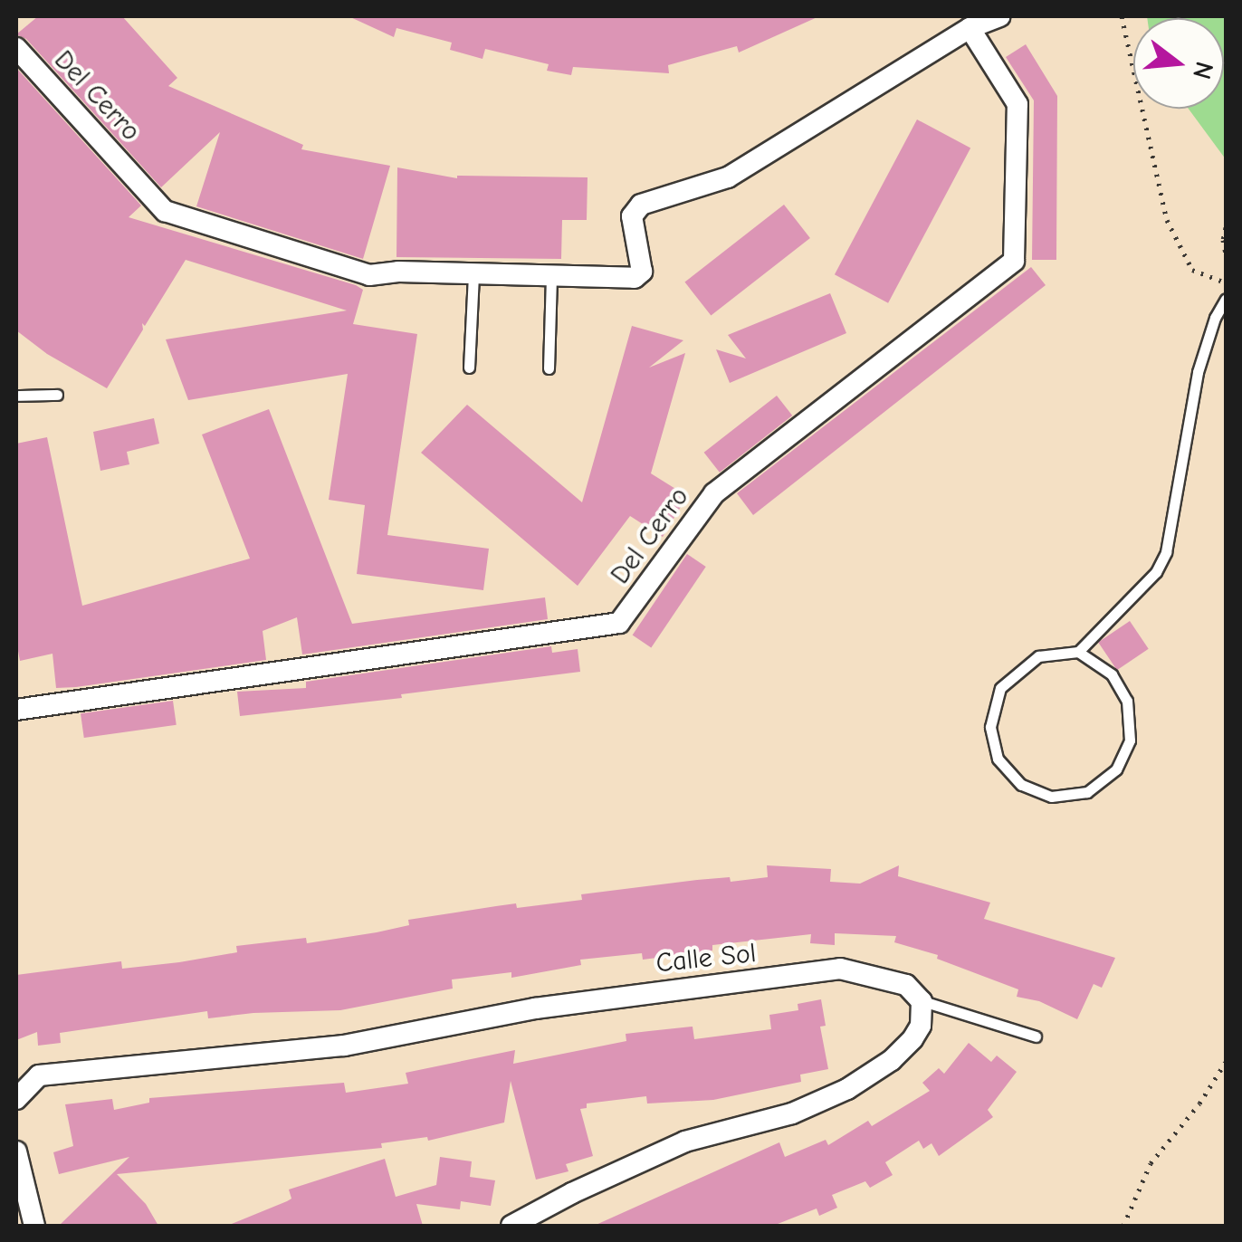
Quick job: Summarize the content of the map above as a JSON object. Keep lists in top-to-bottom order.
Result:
{
  "streets": {
    "street": ["Del Cerro", "Calle Sol"]
  },
  "north": "right"
}
